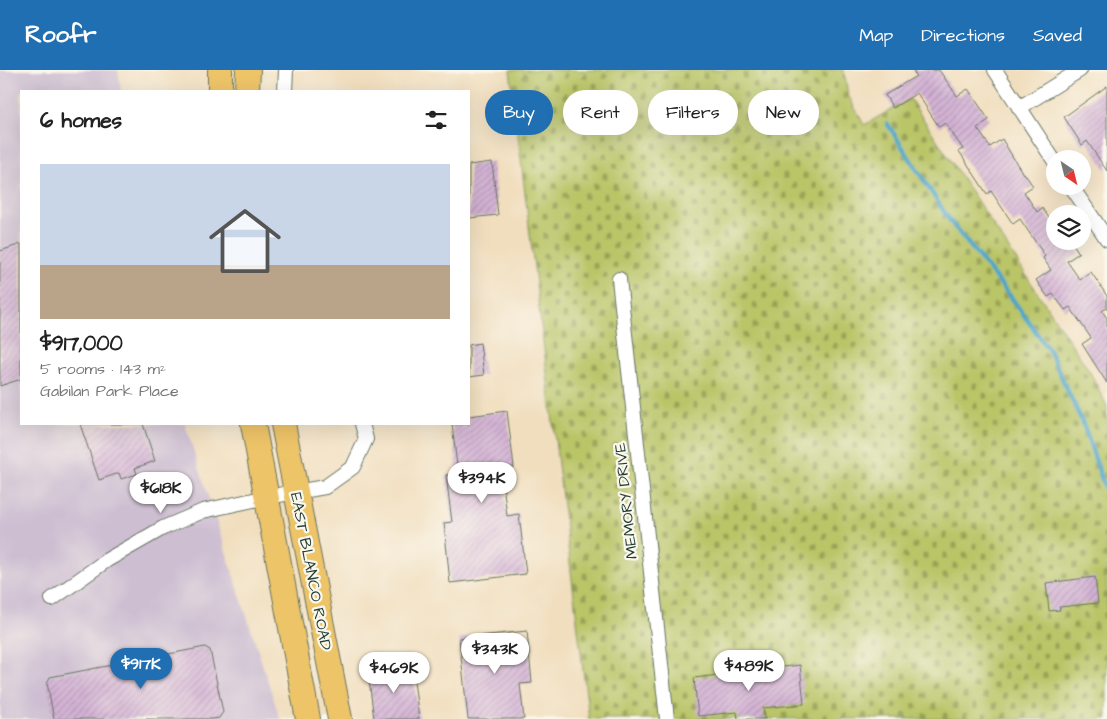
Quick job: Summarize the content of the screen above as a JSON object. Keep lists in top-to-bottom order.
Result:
{
  "streets": {
    "highway": ["EAST BLANCO ROAD"],
    "street": ["MEMORY DRIVE"]
  },
  "north": "bottom right",
  "page": {
    "header": "Roofr",
    "nav": ["Map", "Directions", "Saved"],
    "chip": [
      "Buy",
      "Rent",
      "Filters",
      "New"
    ],
    "heading": "6 homes",
    "list": [
      {
        "name": "$917,000",
        "note": "5 rooms · 143 m² · Gabilan Park Place"
      }
    ],
    "price": [
      "$394K",
      "$618K",
      "$343K",
      "$917K",
      "$489K",
      "$469K"
    ]
  }
}
